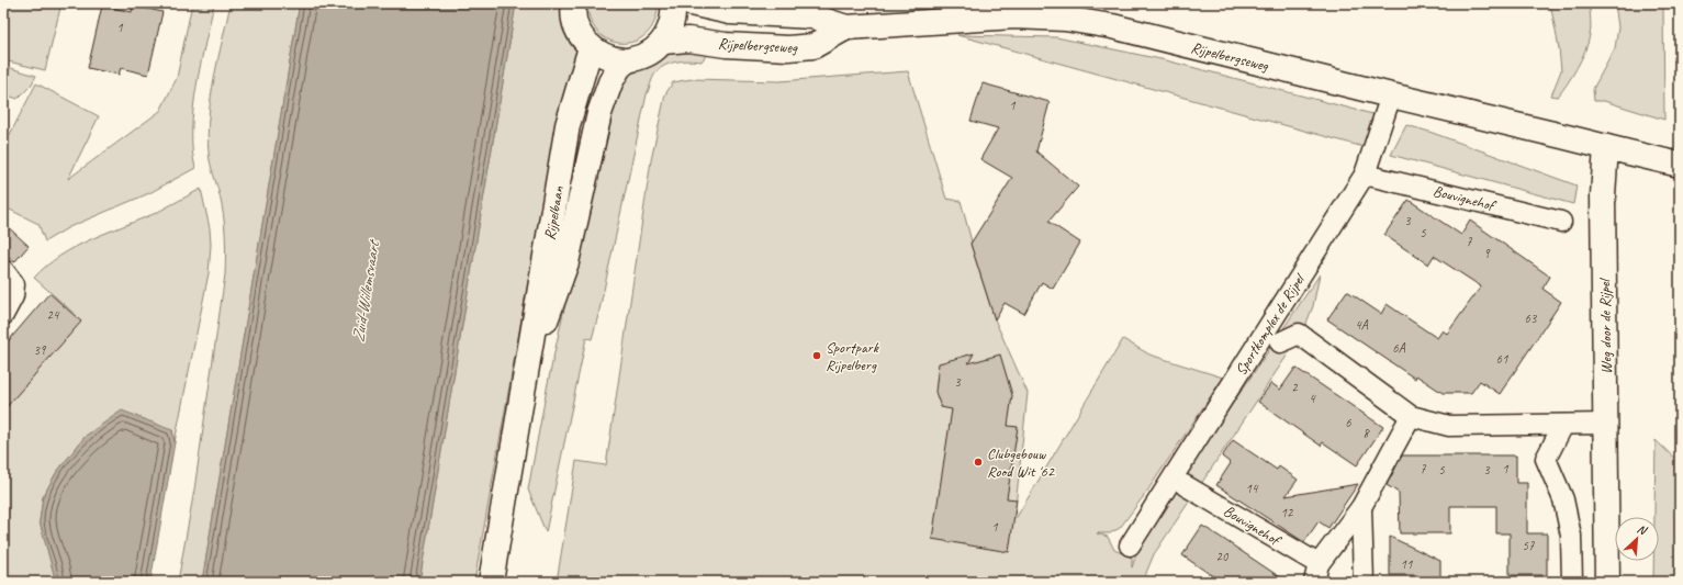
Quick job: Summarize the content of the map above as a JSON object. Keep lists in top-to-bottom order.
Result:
{
  "streets": {
    "street": [
      "Rijpelbergseweg",
      "Bouvignehof",
      "Rijpelbaan",
      "Sportkomplex de Rijpel",
      "Weg door de Rijpel"
    ]
  },
  "crossings": [
    ["Rijpelbergseweg", "Sportkomplex de Rijpel"],
    ["Rijpelbergseweg", "Weg door de Rijpel"],
    ["Bouvignehof", "Sportkomplex de Rijpel"]
  ],
  "water": ["Zuid-Willemsvaart"],
  "places": ["Sportpark Rijpelberg", "Clubgebouw Rood Wit '62"],
  "house_numbers": [
    "1",
    "1",
    "3",
    "5",
    "7",
    "9",
    "24",
    "63",
    "4A",
    "6A",
    "39",
    "61",
    "3",
    "2",
    "4",
    "6",
    "8",
    "7",
    "1",
    "5",
    "3",
    "14",
    "12",
    "1",
    "57",
    "20",
    "11"
  ],
  "north": "top right"
}
